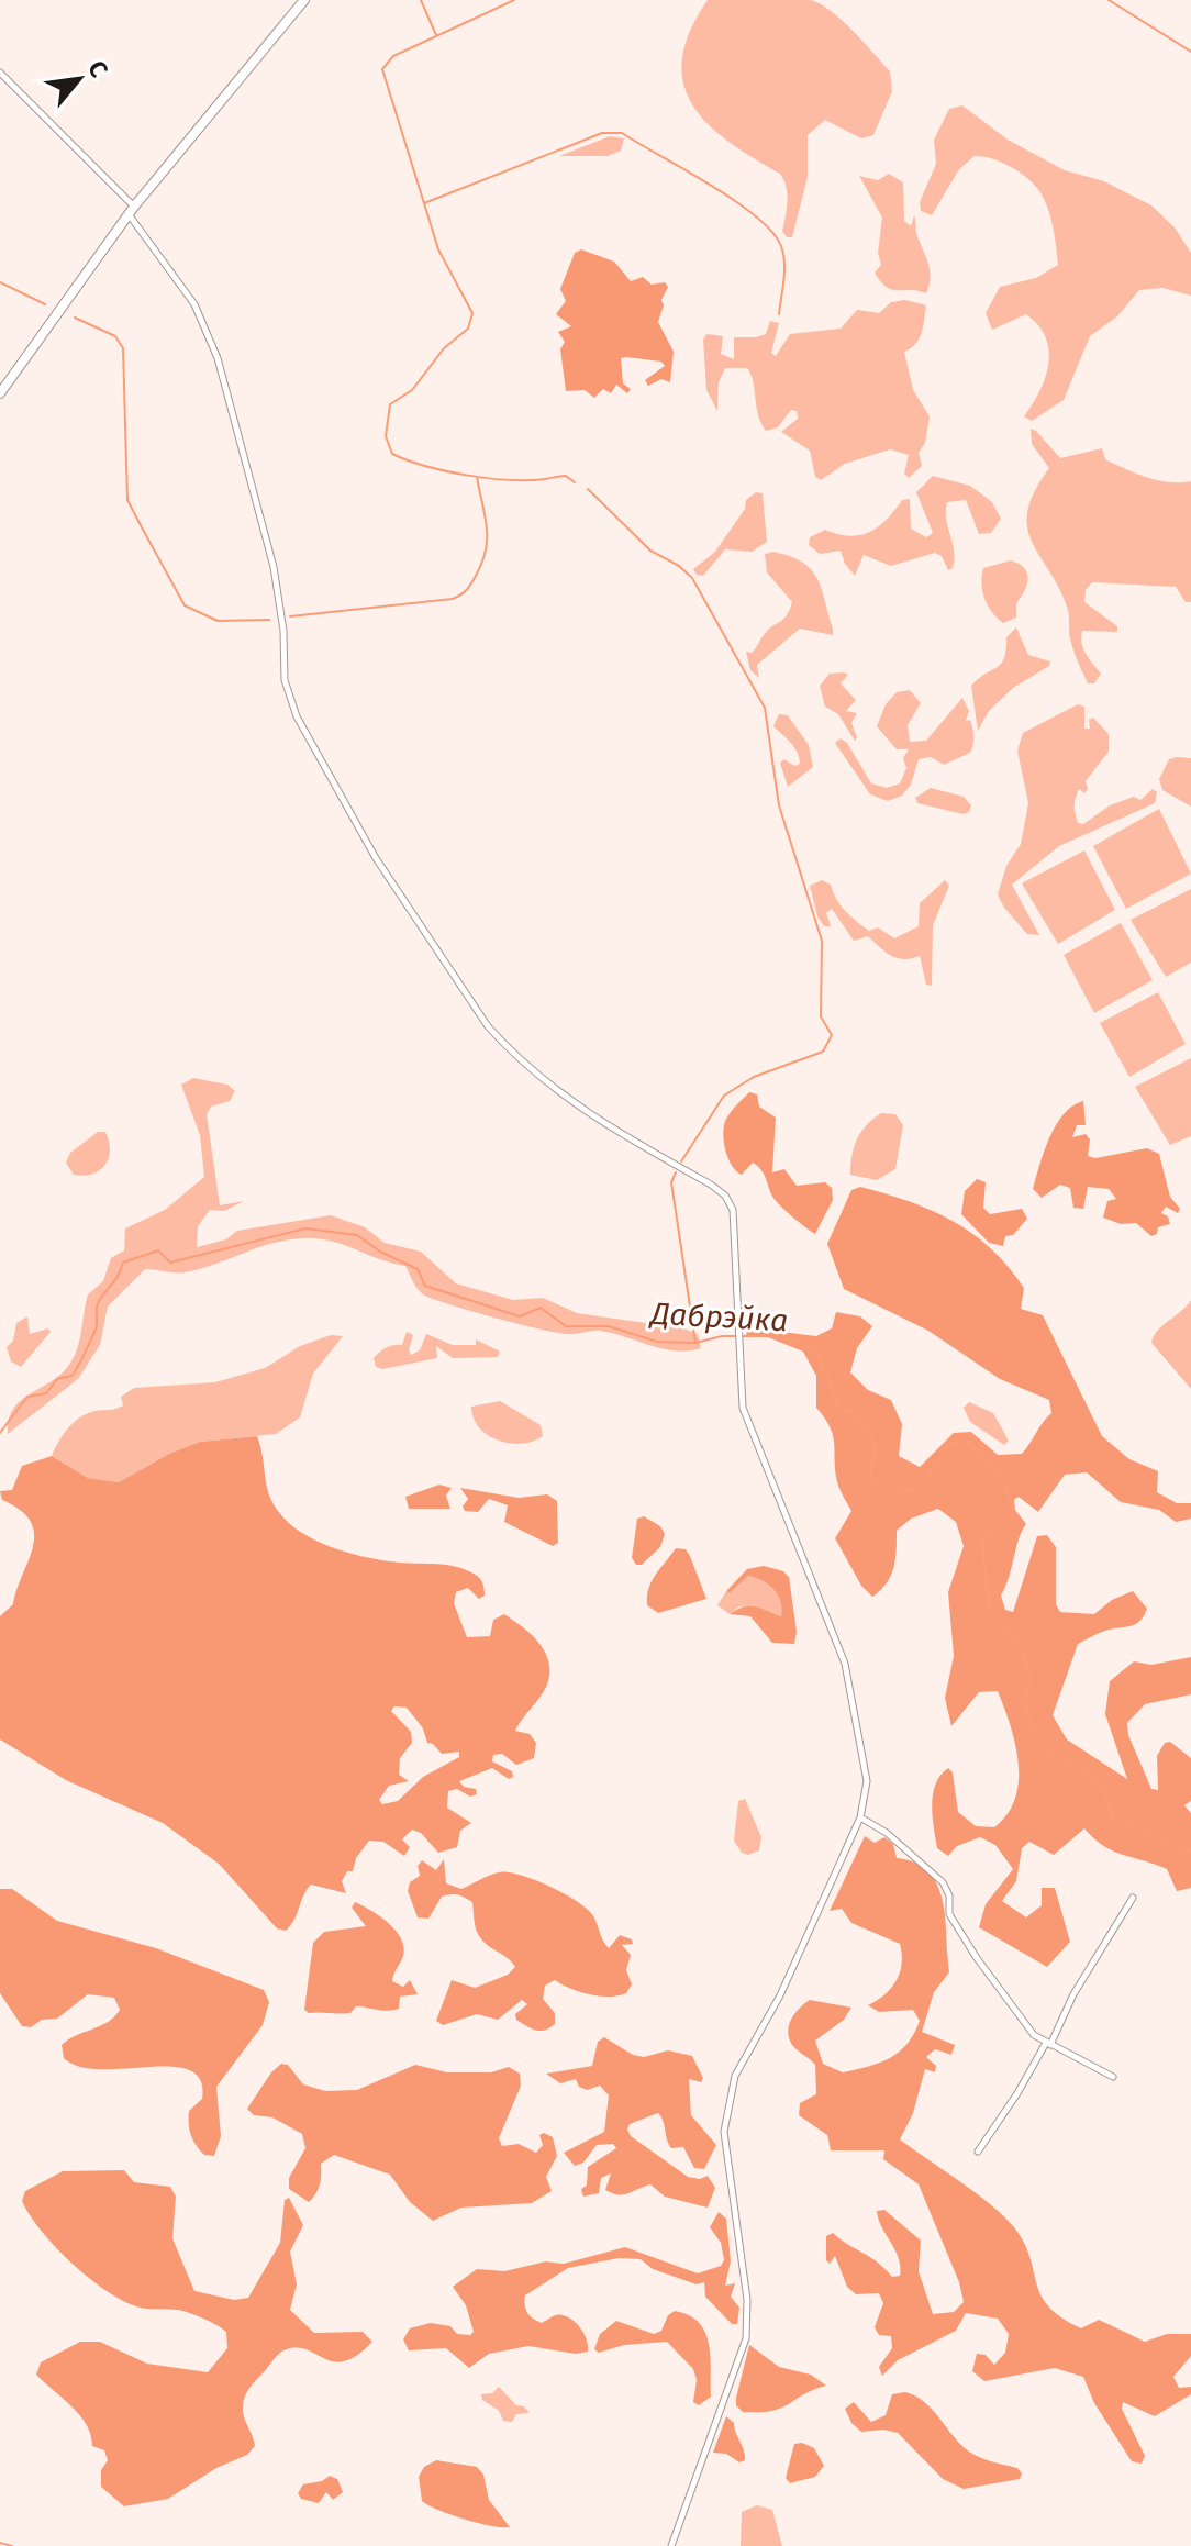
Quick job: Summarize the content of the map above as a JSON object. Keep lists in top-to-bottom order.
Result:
{
  "water": ["Дабрэйка"],
  "north": "top right"
}
